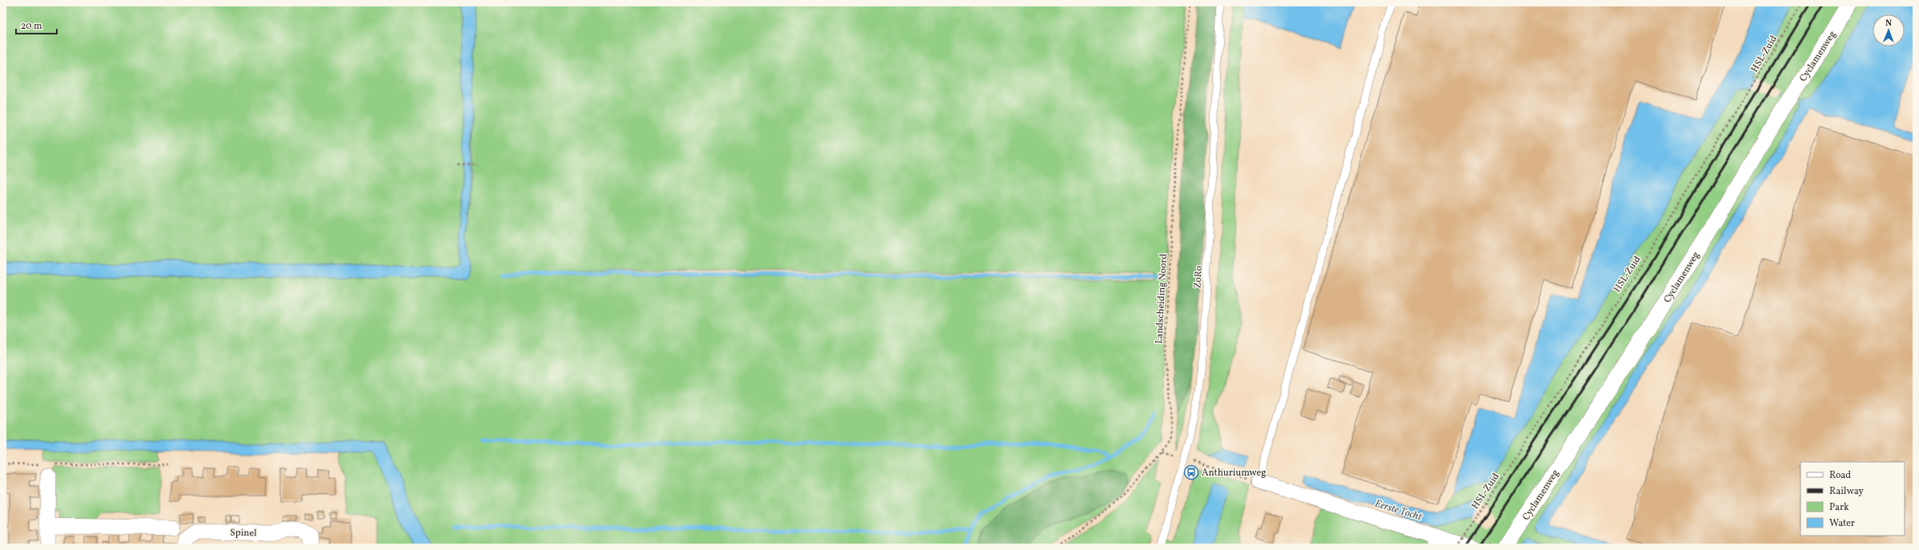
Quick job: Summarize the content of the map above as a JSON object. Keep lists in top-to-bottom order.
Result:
{
  "streets": {
    "street": ["Cyclamenweg", "Spinel"],
    "lane": ["ZoRo"],
    "path": ["HSL-Zuid", "Landscheiding Noord"]
  },
  "water": ["Eerste Tocht"],
  "places": {
    "bus stop": ["Anthuriumweg"]
  },
  "legend": [
    "Road",
    "Railway",
    "Park",
    "Water"
  ],
  "scale_bar": "20 m",
  "north": "top"
}
